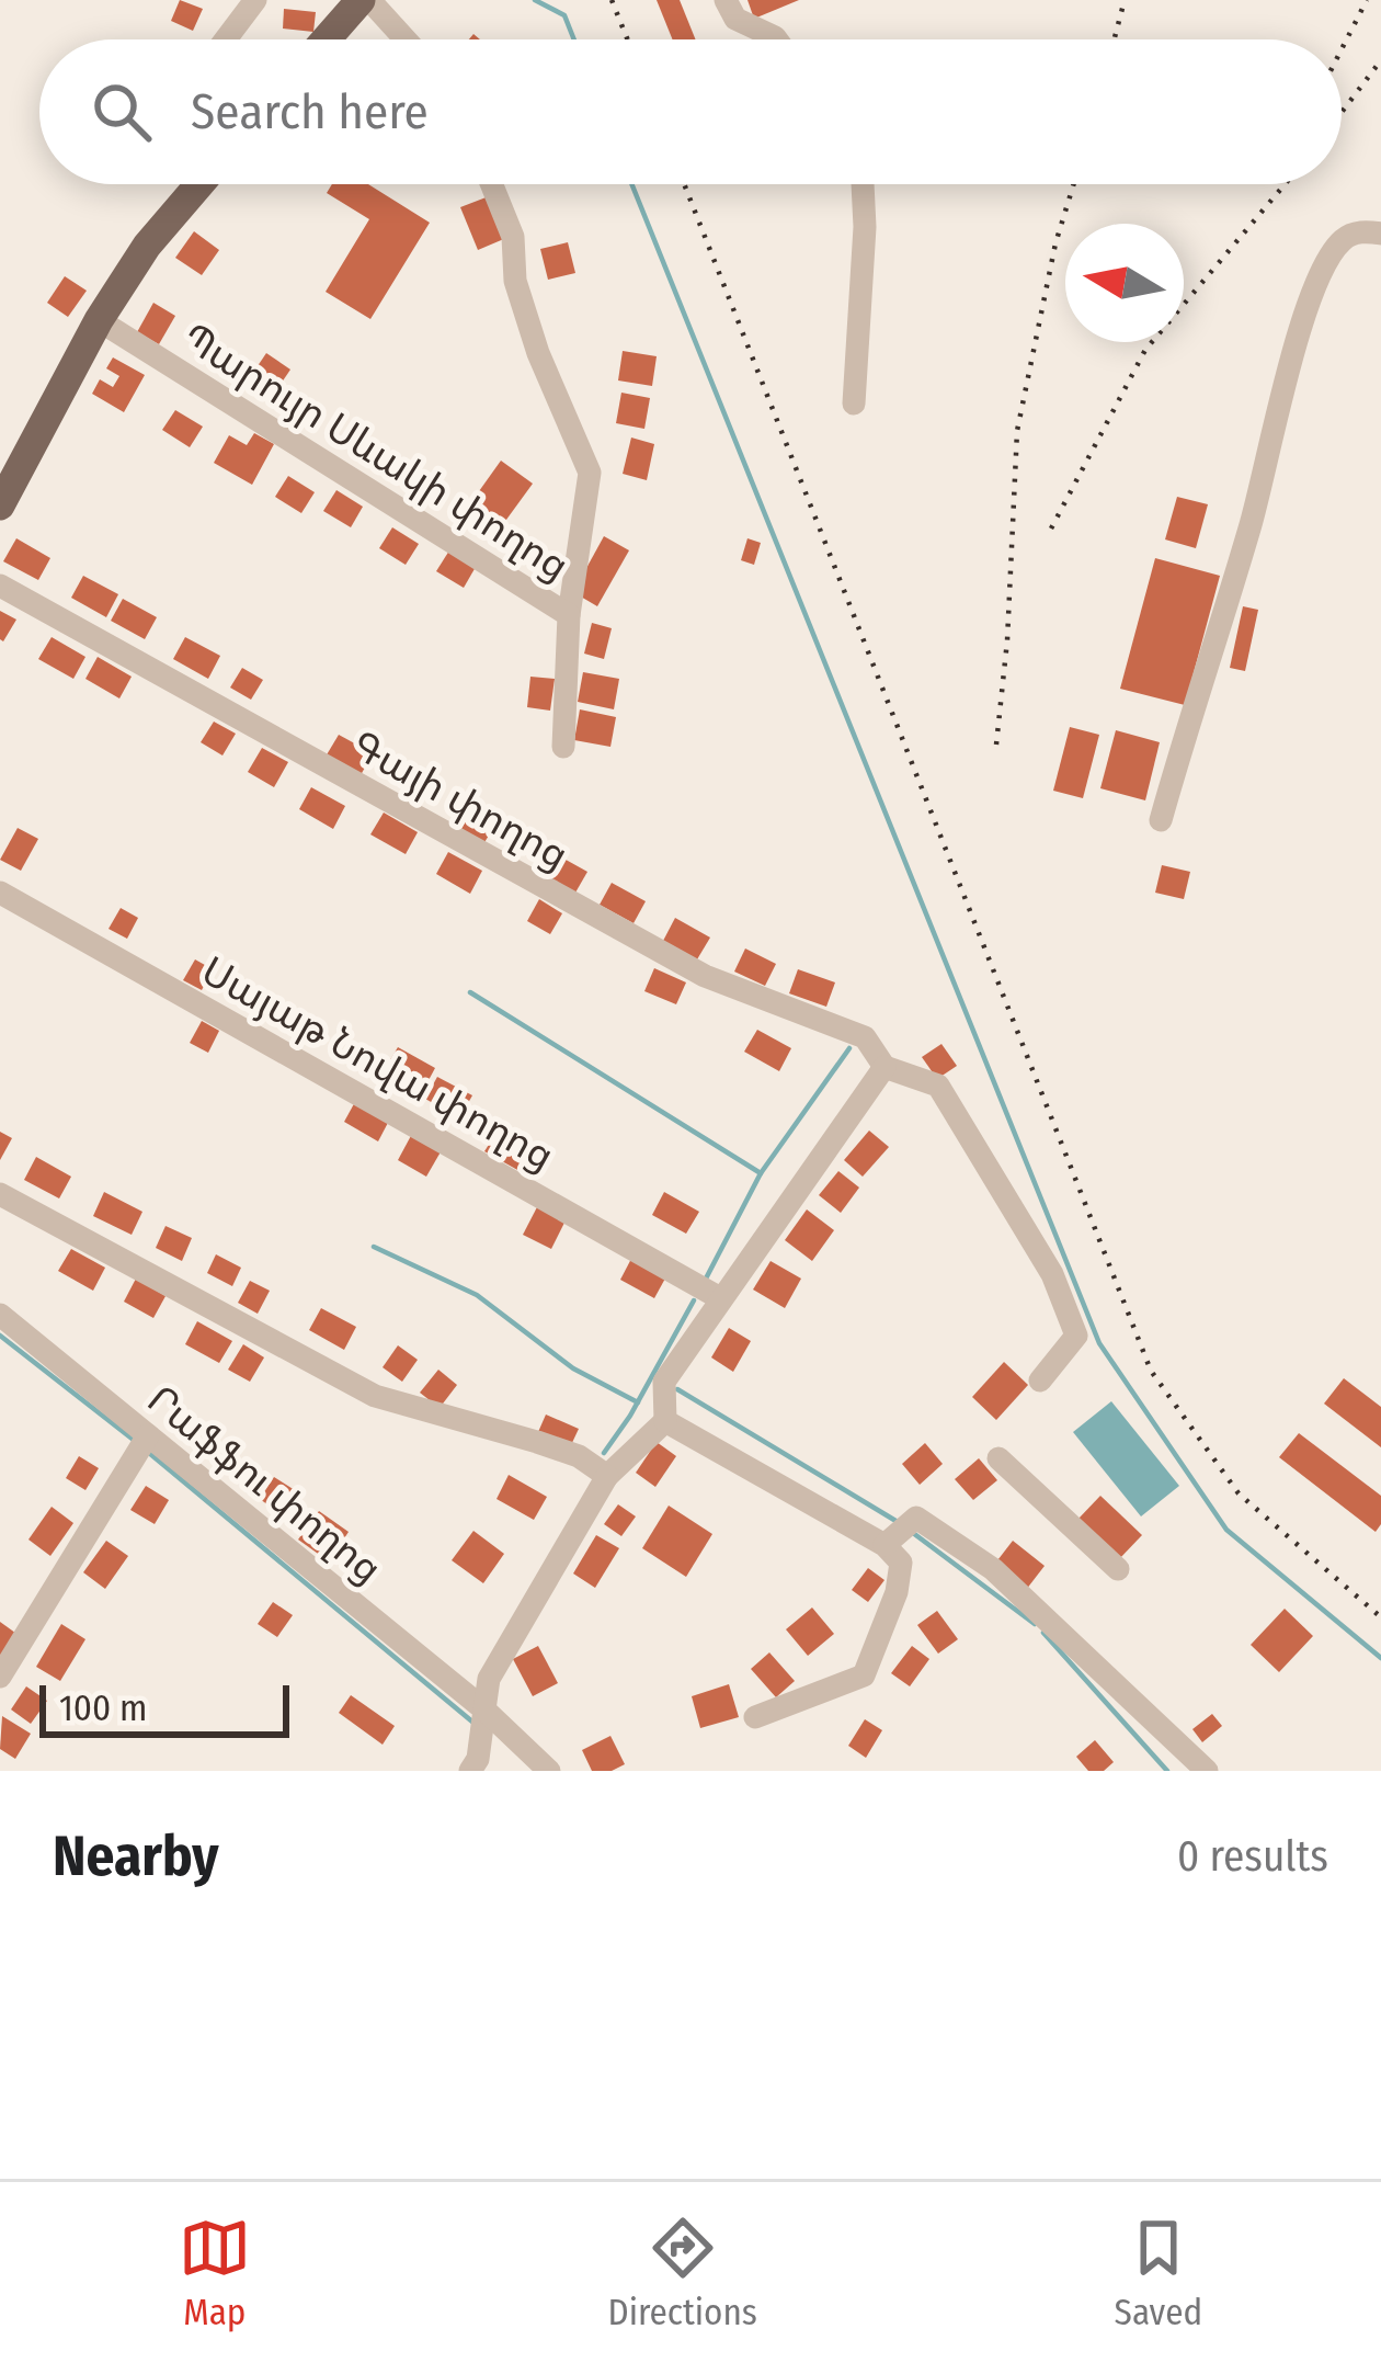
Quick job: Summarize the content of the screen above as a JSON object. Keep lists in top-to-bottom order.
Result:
{
  "streets": {
    "street": [
      "Պարույր Սևակի փողոց",
      "Գայի փողոց",
      "Սայաթ Նովա փողոց",
      "Րաֆֆու փողոց"
    ]
  },
  "scale_bar": "100 m",
  "north": "left",
  "page": {
    "search": "Search here",
    "scale": "100 m",
    "heading": ["Nearby", "0 results"],
    "nav": ["Map", "Directions", "Saved"]
  }
}
